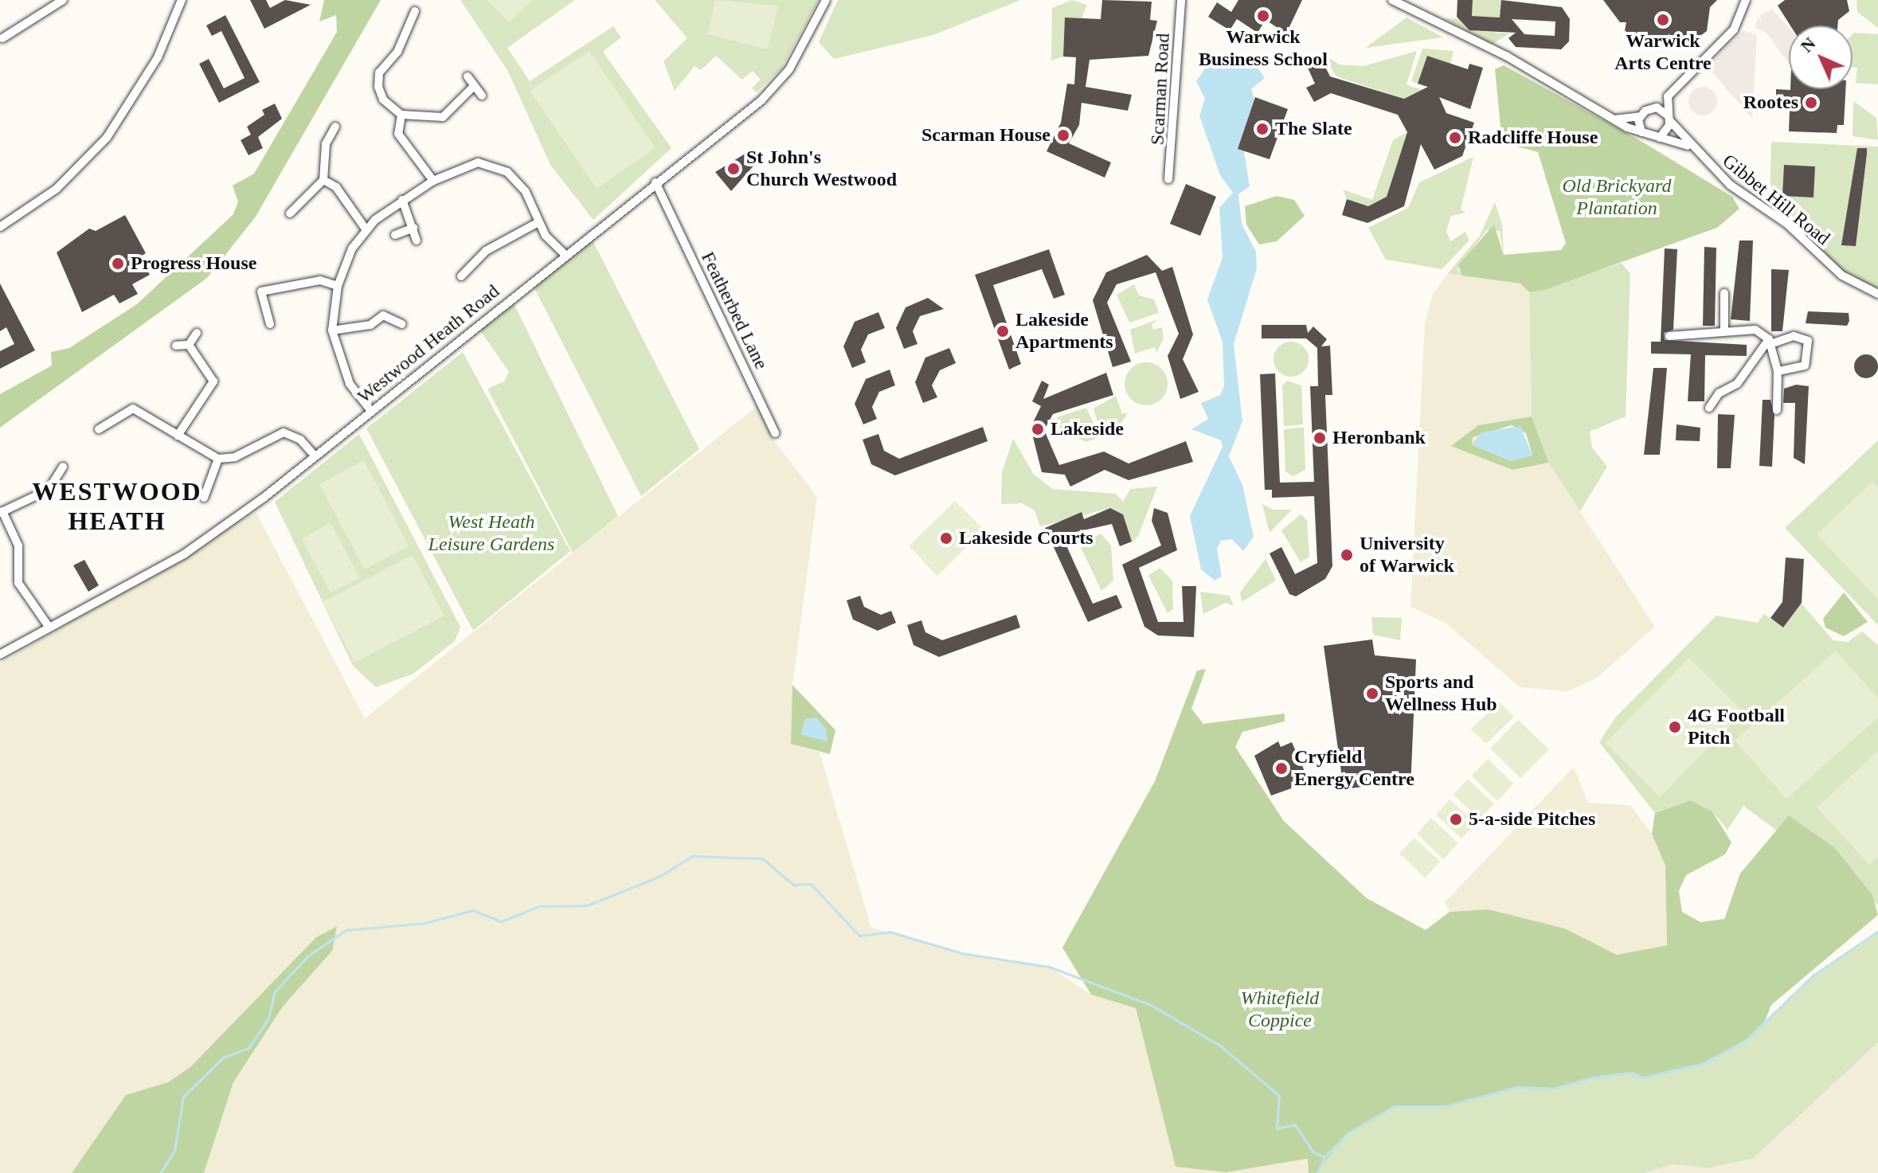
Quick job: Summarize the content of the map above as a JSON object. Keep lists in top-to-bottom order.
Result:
{
  "streets": {
    "street": [
      "Scarman Road",
      "Gibbet Hill Road",
      "Featherbed Lane",
      "Westwood Heath Road"
    ]
  },
  "crossings": [
    ["Featherbed Lane", "Westwood Heath Road"]
  ],
  "districts": ["WESTWOOD HEATH"],
  "parks": ["Old Brickyard Plantation", "West Heath Leisure Gardens", "Whitefield Coppice"],
  "places": [
    "Warwick Business School",
    "Warwick Arts Centre",
    "Rootes",
    "The Slate",
    "Scarman House",
    "Radcliffe House",
    "St John's Church Westwood",
    "Progress House",
    "Lakeside Apartments",
    "Lakeside",
    "Heronbank",
    "Lakeside Courts",
    "University of Warwick",
    "Sports and Wellness Hub",
    "4G Football Pitch",
    "Cryfield Energy Centre",
    "5-a-side Pitches"
  ],
  "north": "top left"
}
